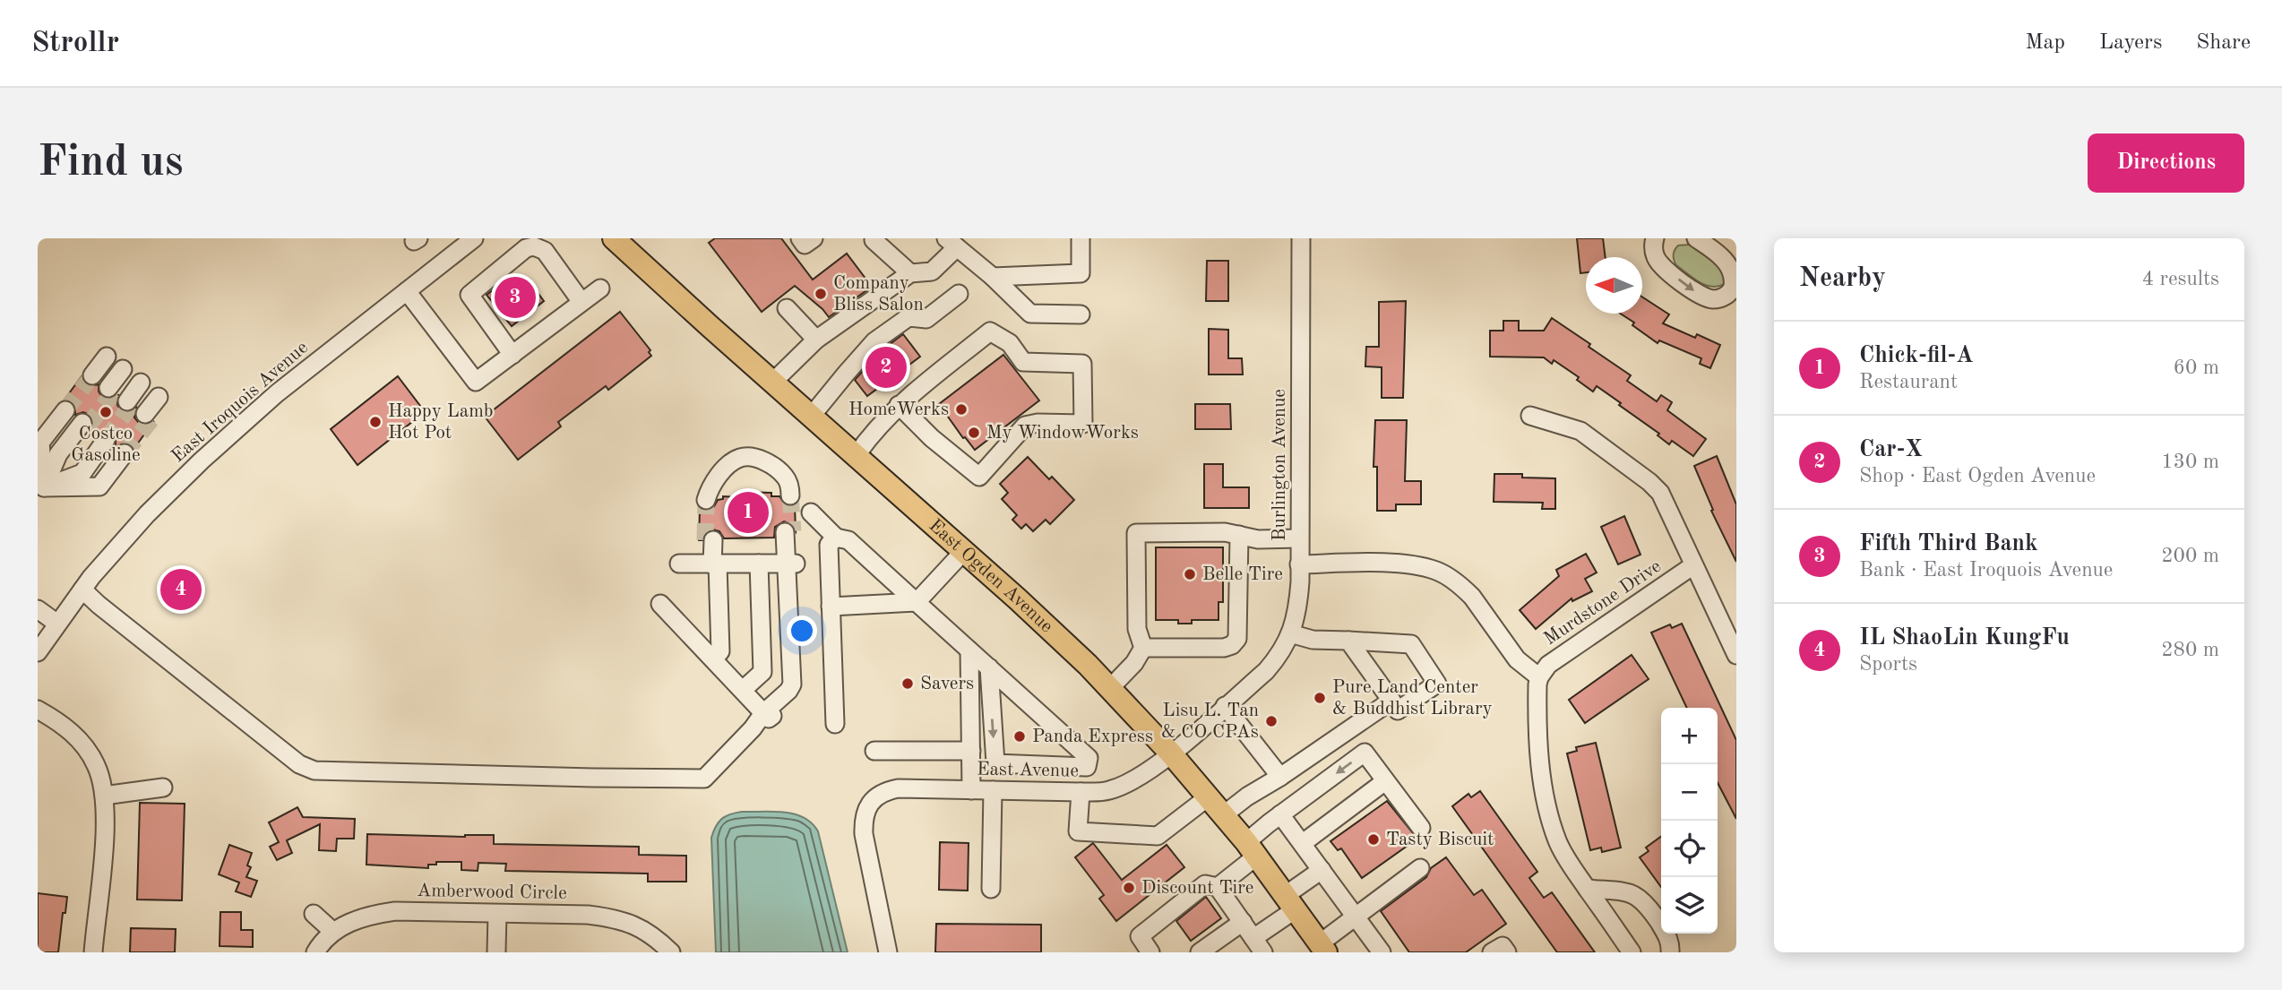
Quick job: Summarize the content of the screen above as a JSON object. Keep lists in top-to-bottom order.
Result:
{
  "streets": {
    "main road": ["East Ogden Avenue"],
    "street": [
      "East Iroquois Avenue",
      "Burlington Avenue",
      "Murdstone Drive",
      "East Avenue",
      "Amberwood Circle"
    ]
  },
  "crossings": [
    ["Burlington Avenue", "East Ogden Avenue"],
    ["Burlington Avenue", "East Avenue"],
    ["East Ogden Avenue", "East Avenue"]
  ],
  "places": [
    "Company Bliss Salon",
    "HomeWerks",
    "Costco Gasoline",
    "Happy Lamb Hot Pot",
    "My WindowWorks",
    "Belle Tire",
    "Savers",
    "Pure Land Center & Buddhist Library",
    "Lisu L. Tan & CO CPAs",
    "Panda Express",
    "Tasty Biscuit",
    "Discount Tire"
  ],
  "north": "left",
  "page": {
    "header": "Strollr",
    "nav": ["Map", "Layers", "Share"],
    "buttons": "Directions",
    "title": "Find us",
    "heading": ["Nearby", "4 results"],
    "pins": [
      "3",
      "2",
      "1",
      "4"
    ],
    "list": [
      {
        "mark": "1",
        "name": "Chick-fil-A",
        "note": "Restaurant",
        "value": "60 m"
      },
      {
        "mark": "2",
        "name": "Car-X",
        "note": "Shop · East Ogden Avenue",
        "value": "130 m"
      },
      {
        "mark": "3",
        "name": "Fifth Third Bank",
        "note": "Bank · East Iroquois Avenue",
        "value": "200 m"
      },
      {
        "mark": "4",
        "name": "IL ShaoLin KungFu",
        "note": "Sports",
        "value": "280 m"
      }
    ],
    "map_buttons": ["+", "−"]
  }
}
